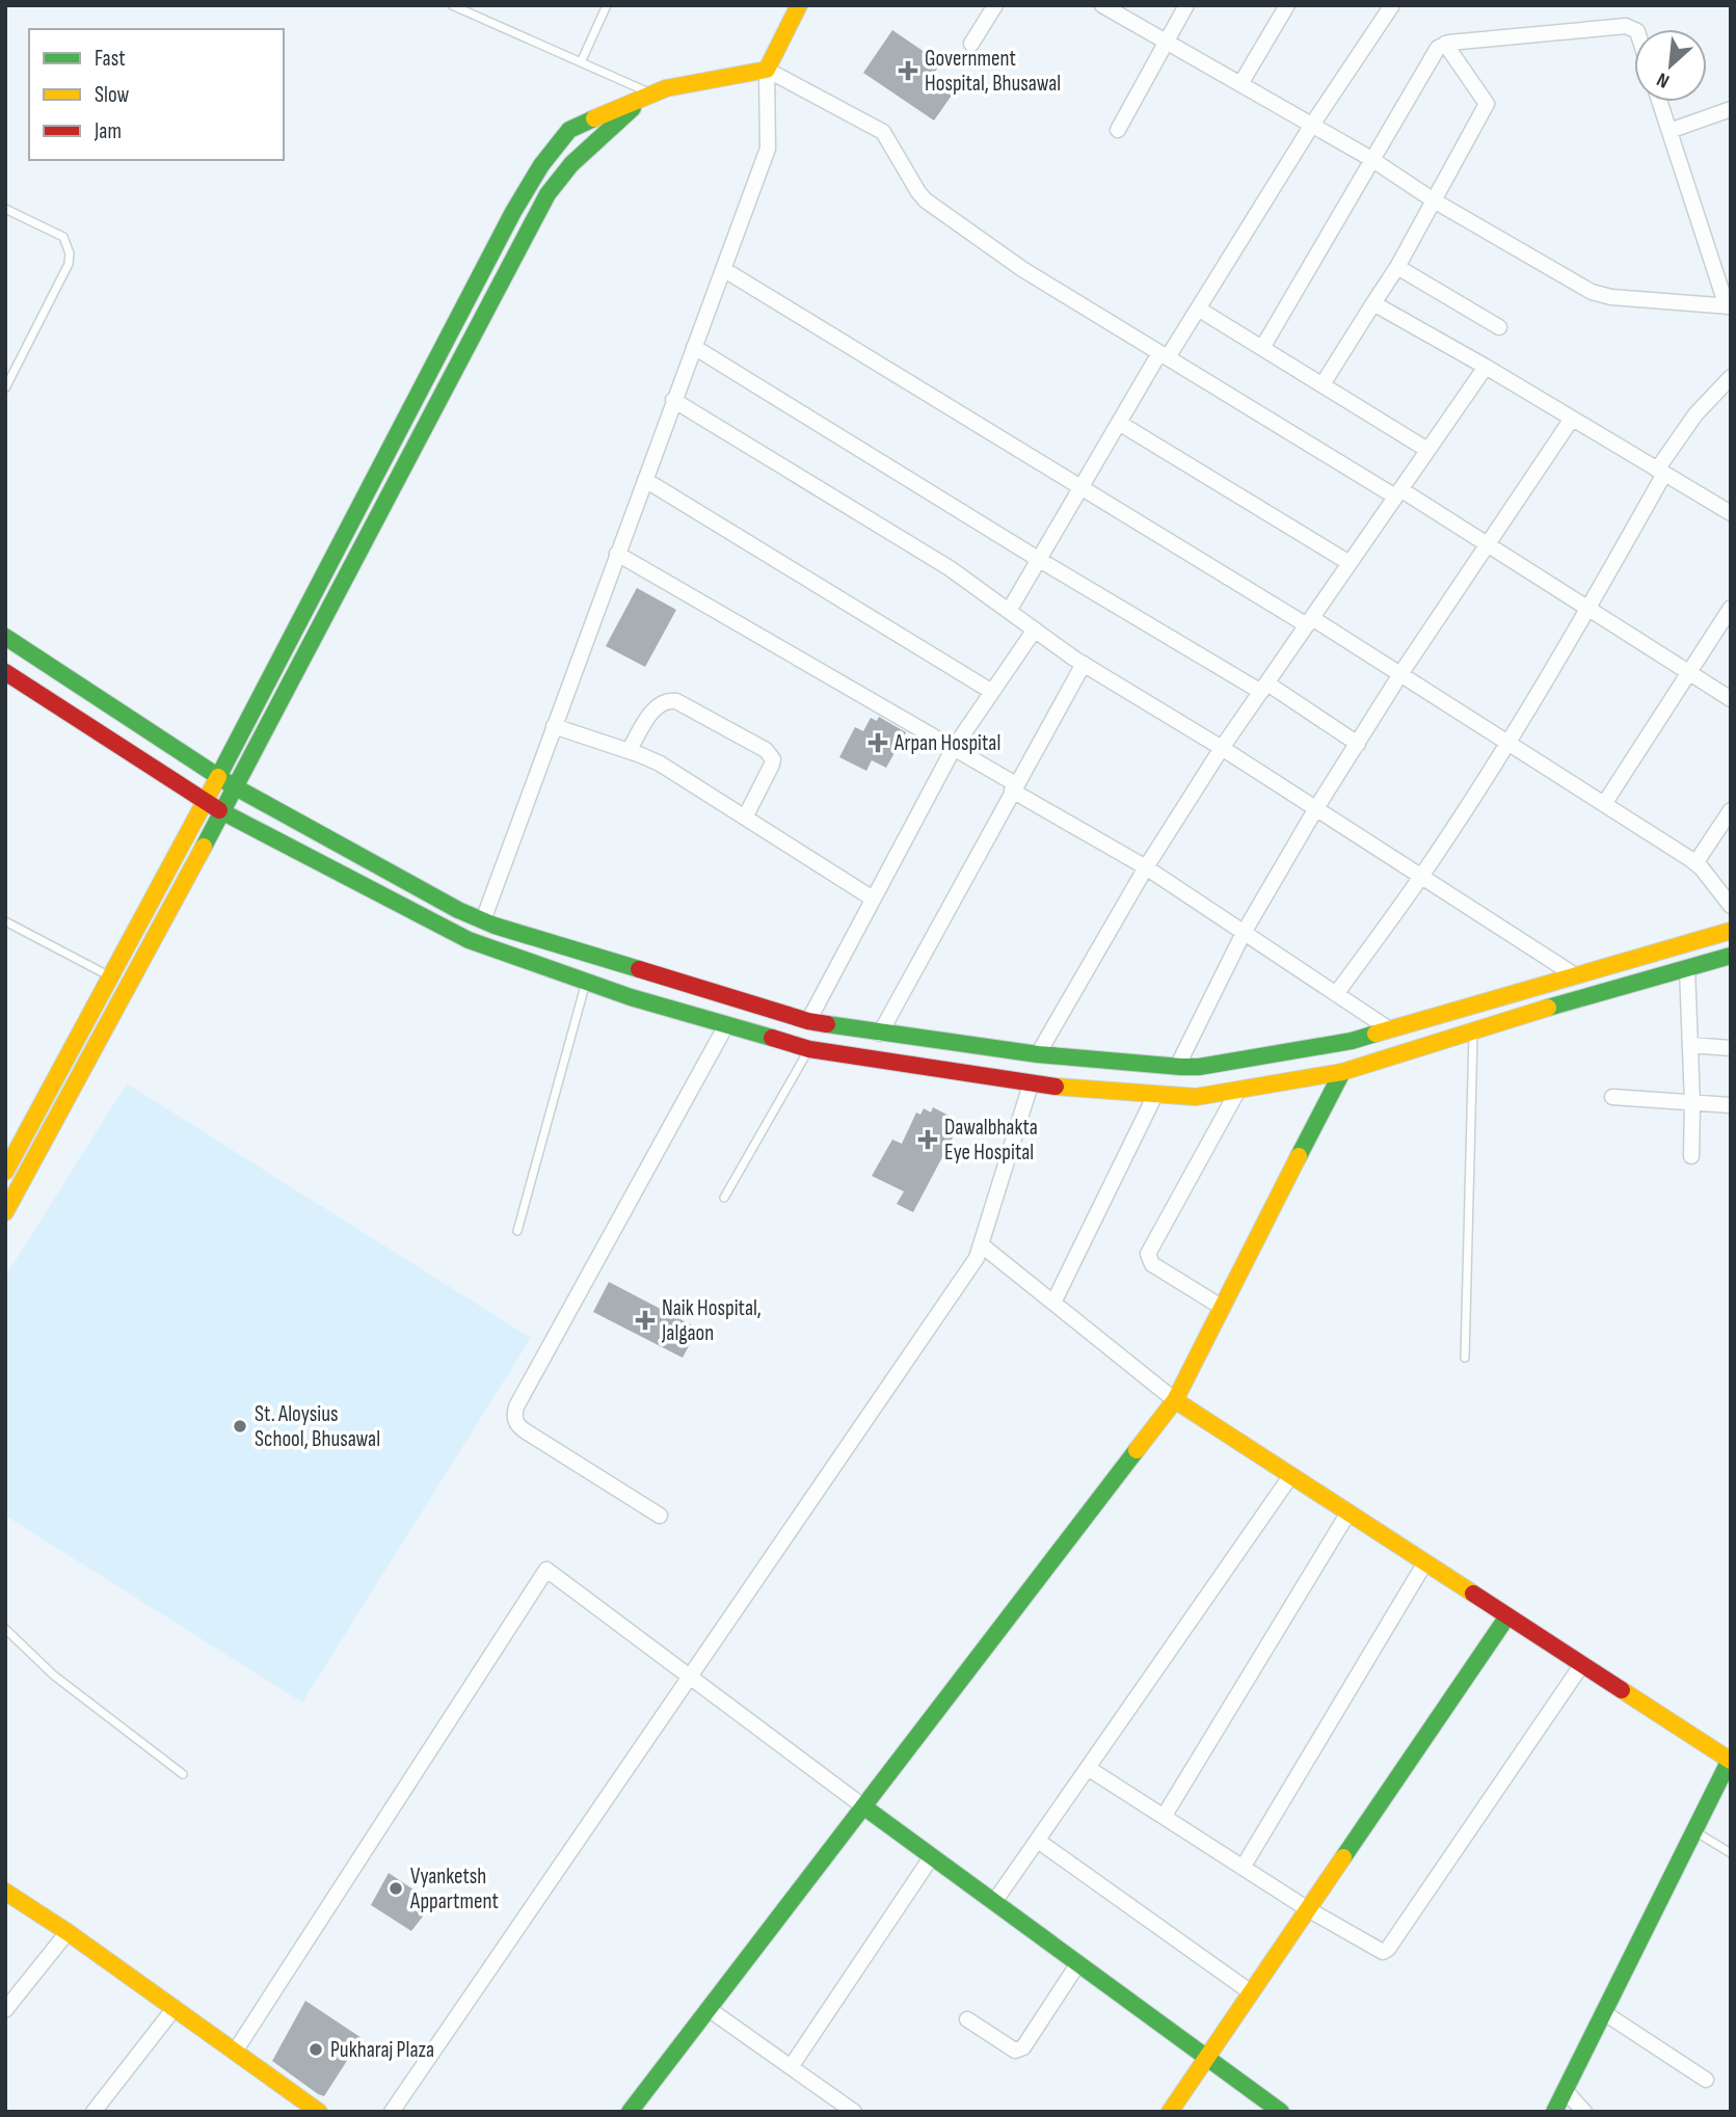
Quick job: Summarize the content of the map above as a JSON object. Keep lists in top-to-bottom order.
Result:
{
  "places": {
    "health": [
      "Government Hospital, Bhusawal",
      "Arpan Hospital",
      "Dawalbhakta Eye Hospital",
      "Naik Hospital, Jalgaon"
    ],
    "other": ["St. Aloysius School, Bhusawal", "Vyanketsh Appartment", "Pukharaj Plaza"]
  },
  "legend": ["Fast", "Slow", "Jam"],
  "north": "bottom left"
}
